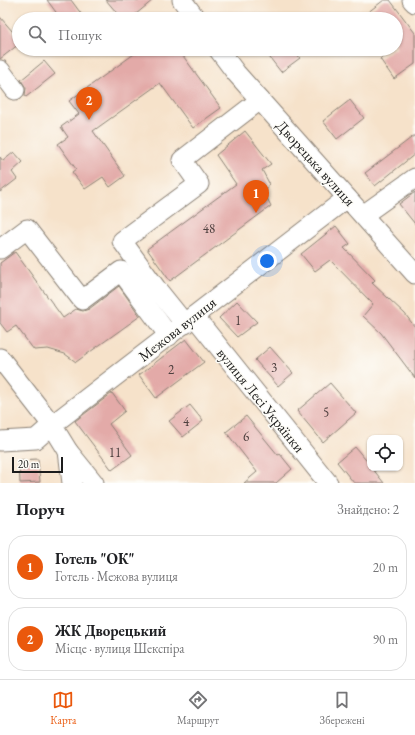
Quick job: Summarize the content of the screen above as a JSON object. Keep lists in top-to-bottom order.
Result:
{
  "streets": {
    "street": ["Дворецька вулиця", "Межова вулиця", "вулиця Лесі Українки"]
  },
  "crossings": [
    ["Дворецька вулиця", "Межова вулиця"],
    ["Дворецька вулиця", "вулиця Лесі Українки"],
    ["Межова вулиця", "вулиця Лесі Українки"]
  ],
  "house_numbers": [
    "48",
    "1",
    "3",
    "2",
    "5",
    "4",
    "6",
    "11"
  ],
  "scale_bar": "20 m",
  "page": {
    "search": "Пошук",
    "pins": ["2", "1"],
    "scale": "20 m",
    "heading": ["Поруч", "Знайдено: 2"],
    "list": [
      {
        "mark": "1",
        "name": "Готель \"ОК\"",
        "note": "Готель · Межова вулиця",
        "value": "20 m"
      },
      {
        "mark": "2",
        "name": "ЖК Дворецький",
        "note": "Місце · вулиця Шекспіра",
        "value": "90 m"
      }
    ],
    "nav": ["Карта", "Маршрут", "Збережені"]
  }
}
